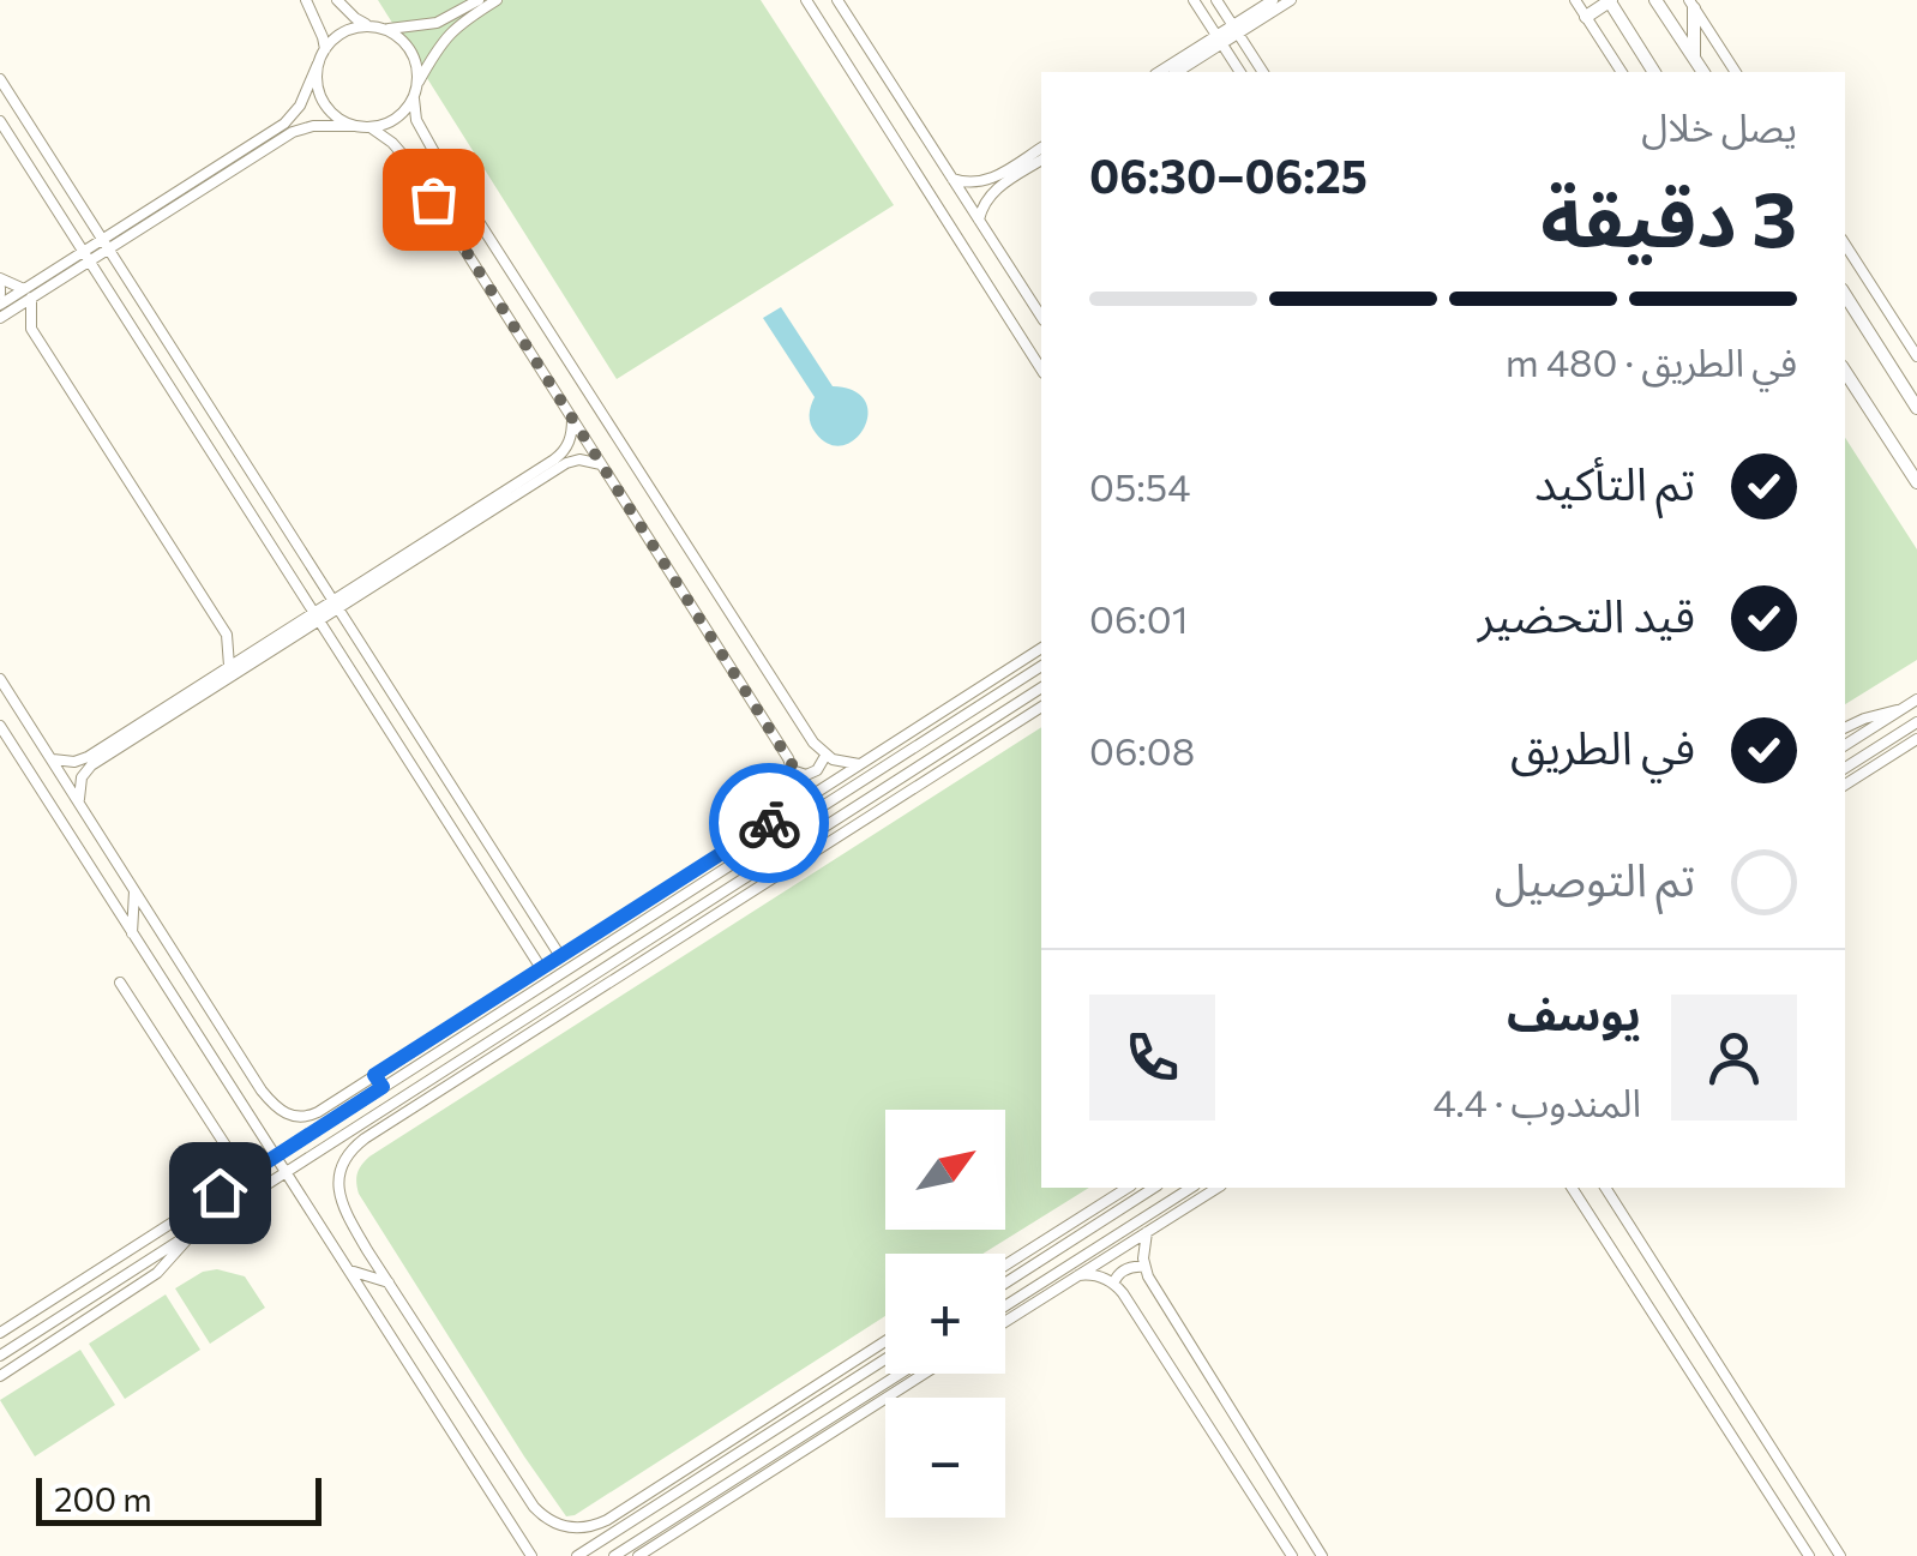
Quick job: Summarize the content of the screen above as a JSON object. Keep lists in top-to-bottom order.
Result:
{
  "scale_bar": "200 m",
  "north": "top right",
  "page": {
    "heading": ["3 دقيقة", "يصل خلال", "06:25–06:30"],
    "panel": ["يوسف", "المندوب · 4.4"],
    "bar": "في الطريق · 480 m",
    "list": [
      ["تم التأكيد", "05:54"],
      ["قيد التحضير", "06:01"],
      ["في الطريق", "06:08"],
      "تم التوصيل"
    ],
    "map_buttons": ["+", "−"],
    "scale": "200 m"
  }
}
